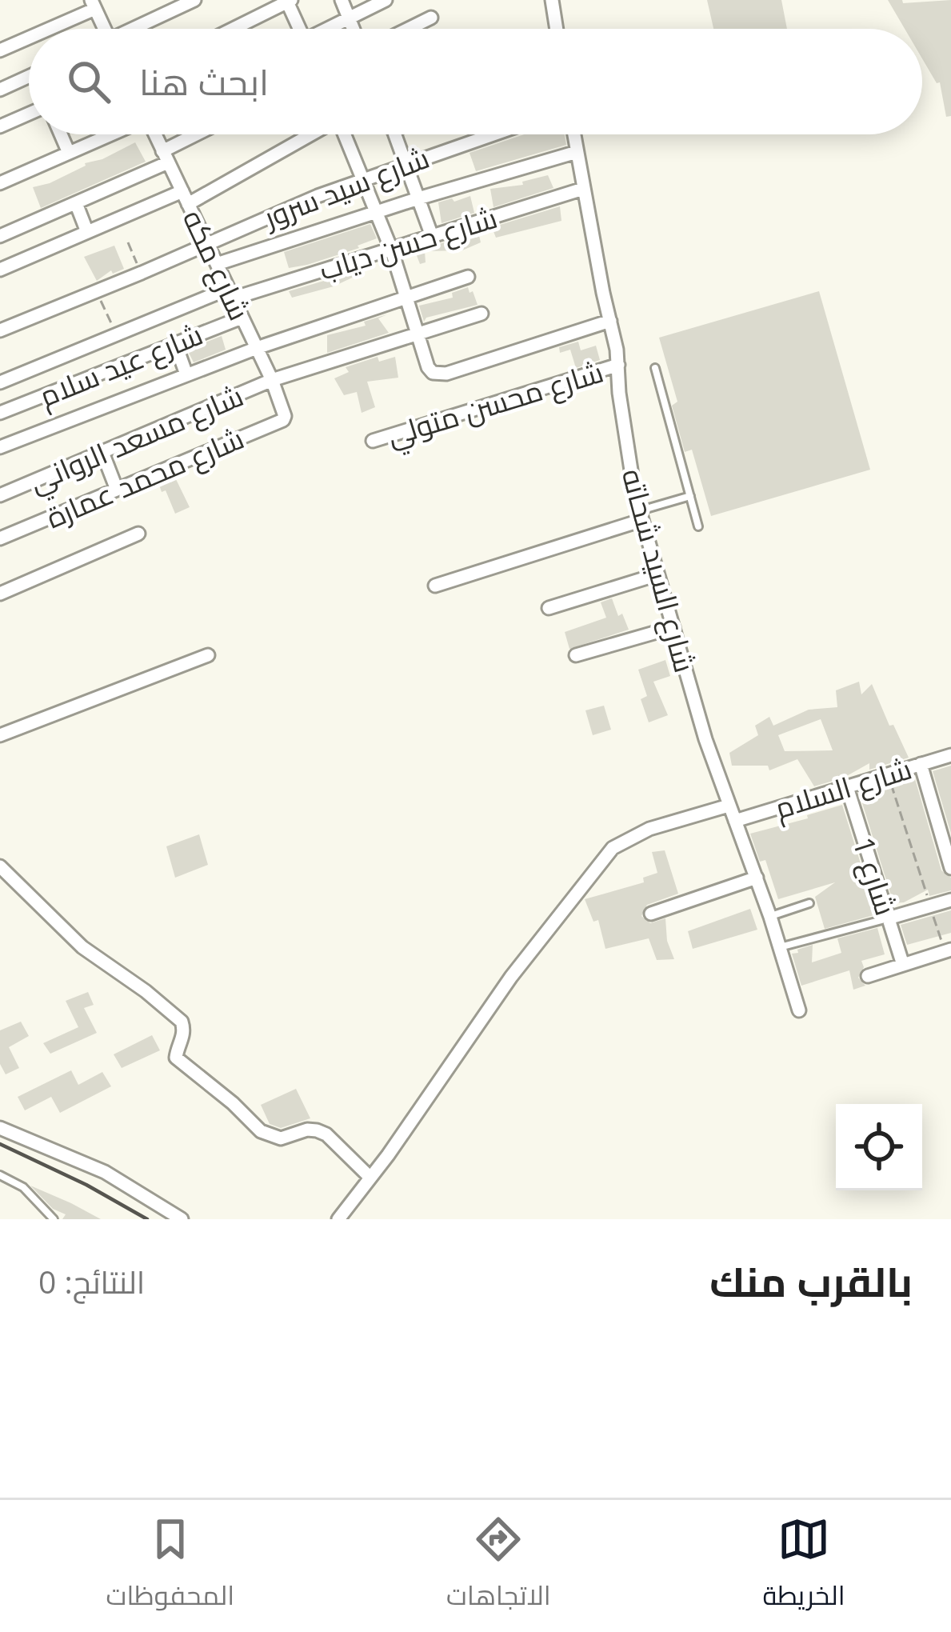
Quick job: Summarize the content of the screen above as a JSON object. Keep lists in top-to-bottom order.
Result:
{
  "streets": {
    "street": [
      "شارع سيد سرور",
      "شارع حسن دياب",
      "شارع مكه",
      "شارع عيد سلام",
      "شارع محسن متولي",
      "شارع مسعد الرواني",
      "شارع محمد عمارة",
      "شارع السيد شحاته",
      "شارع السلام",
      "شارع 1"
    ]
  },
  "crossings": [
    ["شارع سيد سرور", "شارع مكه"],
    ["شارع حسن دياب", "شارع مكه"],
    ["شارع حسن دياب", "شارع السيد شحاته"],
    ["شارع مكه", "شارع عيد سلام"],
    ["شارع مكه", "شارع مسعد الرواني"],
    ["شارع مكه", "شارع محمد عمارة"],
    ["شارع محسن متولي", "شارع السيد شحاته"],
    ["شارع السيد شحاته", "شارع السلام"],
    ["شارع السلام", "شارع 1"]
  ],
  "page": {
    "search": "ابحث هنا",
    "heading": ["بالقرب منك", "النتائج: 0"],
    "nav": ["الخريطة", "الاتجاهات", "المحفوظات"]
  }
}
